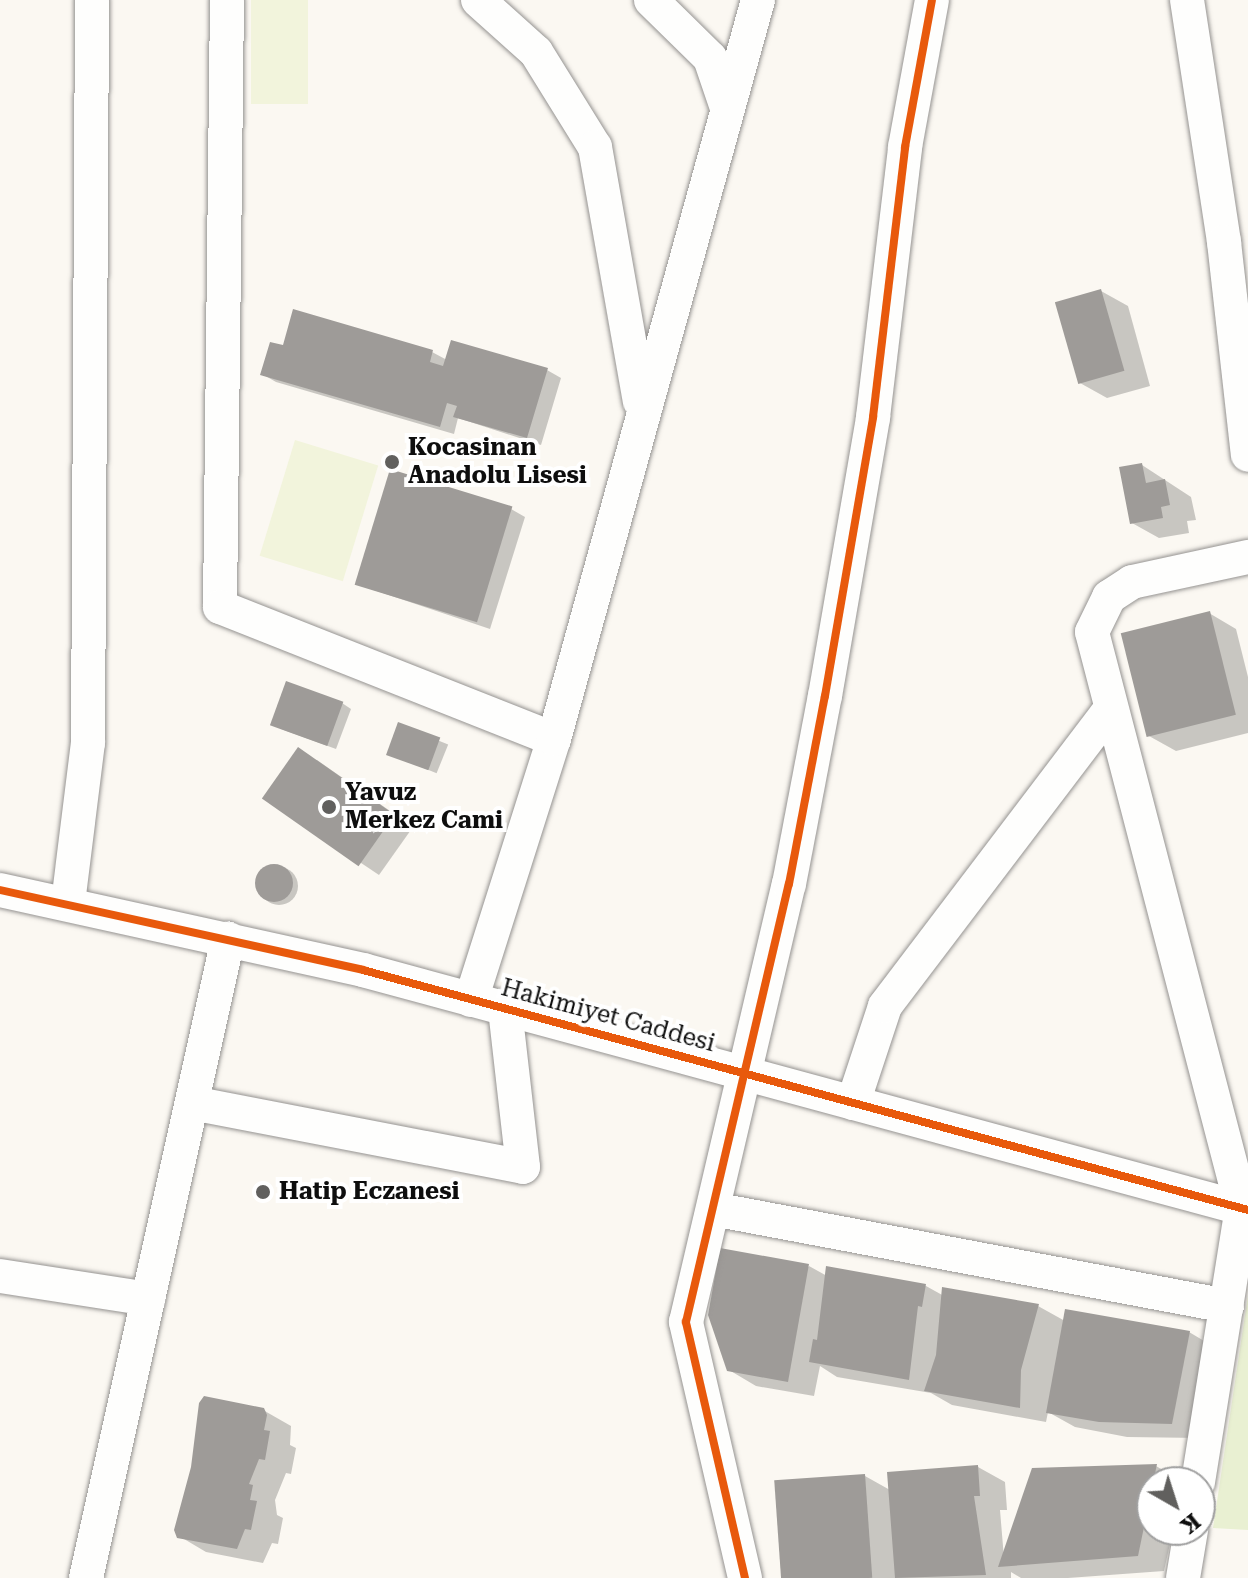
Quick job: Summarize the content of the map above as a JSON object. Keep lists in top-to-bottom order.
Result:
{
  "streets": {
    "street": ["Hakimiyet Caddesi"]
  },
  "places": ["Kocasinan Anadolu Lisesi", "Yavuz Merkez Cami", "Hatip Eczanesi"],
  "north": "bottom right"
}
